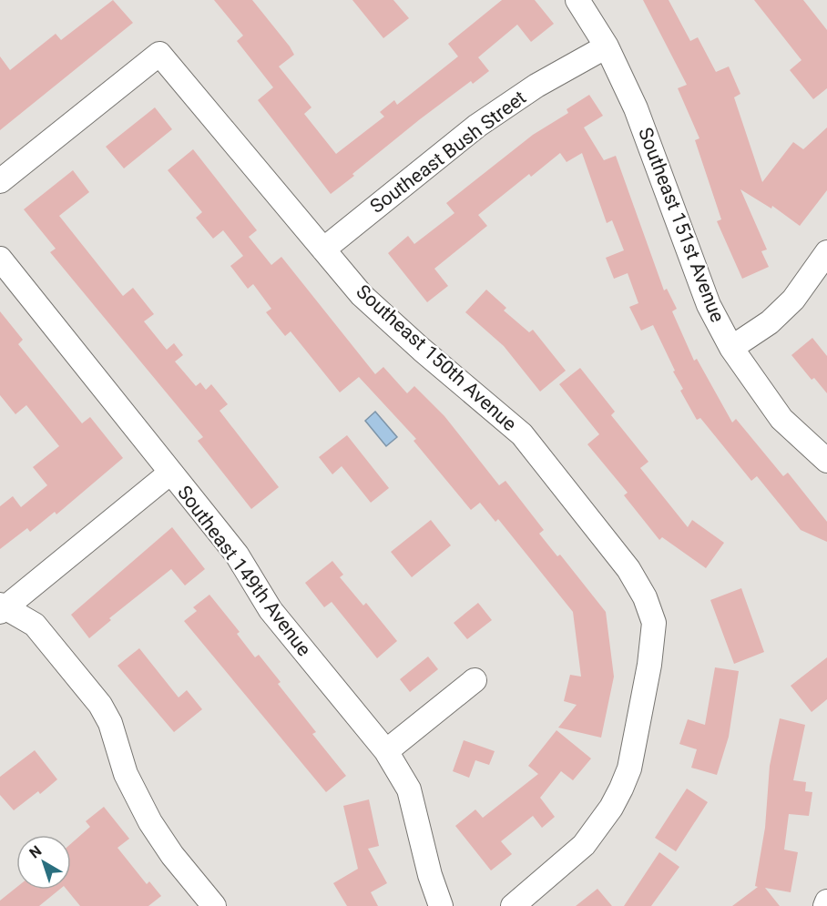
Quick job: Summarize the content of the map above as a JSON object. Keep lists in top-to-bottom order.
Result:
{
  "streets": {
    "street": [
      "Southeast Bush Street",
      "Southeast 151st Avenue",
      "Southeast 150th Avenue",
      "Southeast 149th Avenue"
    ]
  },
  "crossings": [
    ["Southeast Bush Street", "Southeast 151st Avenue"],
    ["Southeast Bush Street", "Southeast 150th Avenue"]
  ],
  "north": "top left"
}
